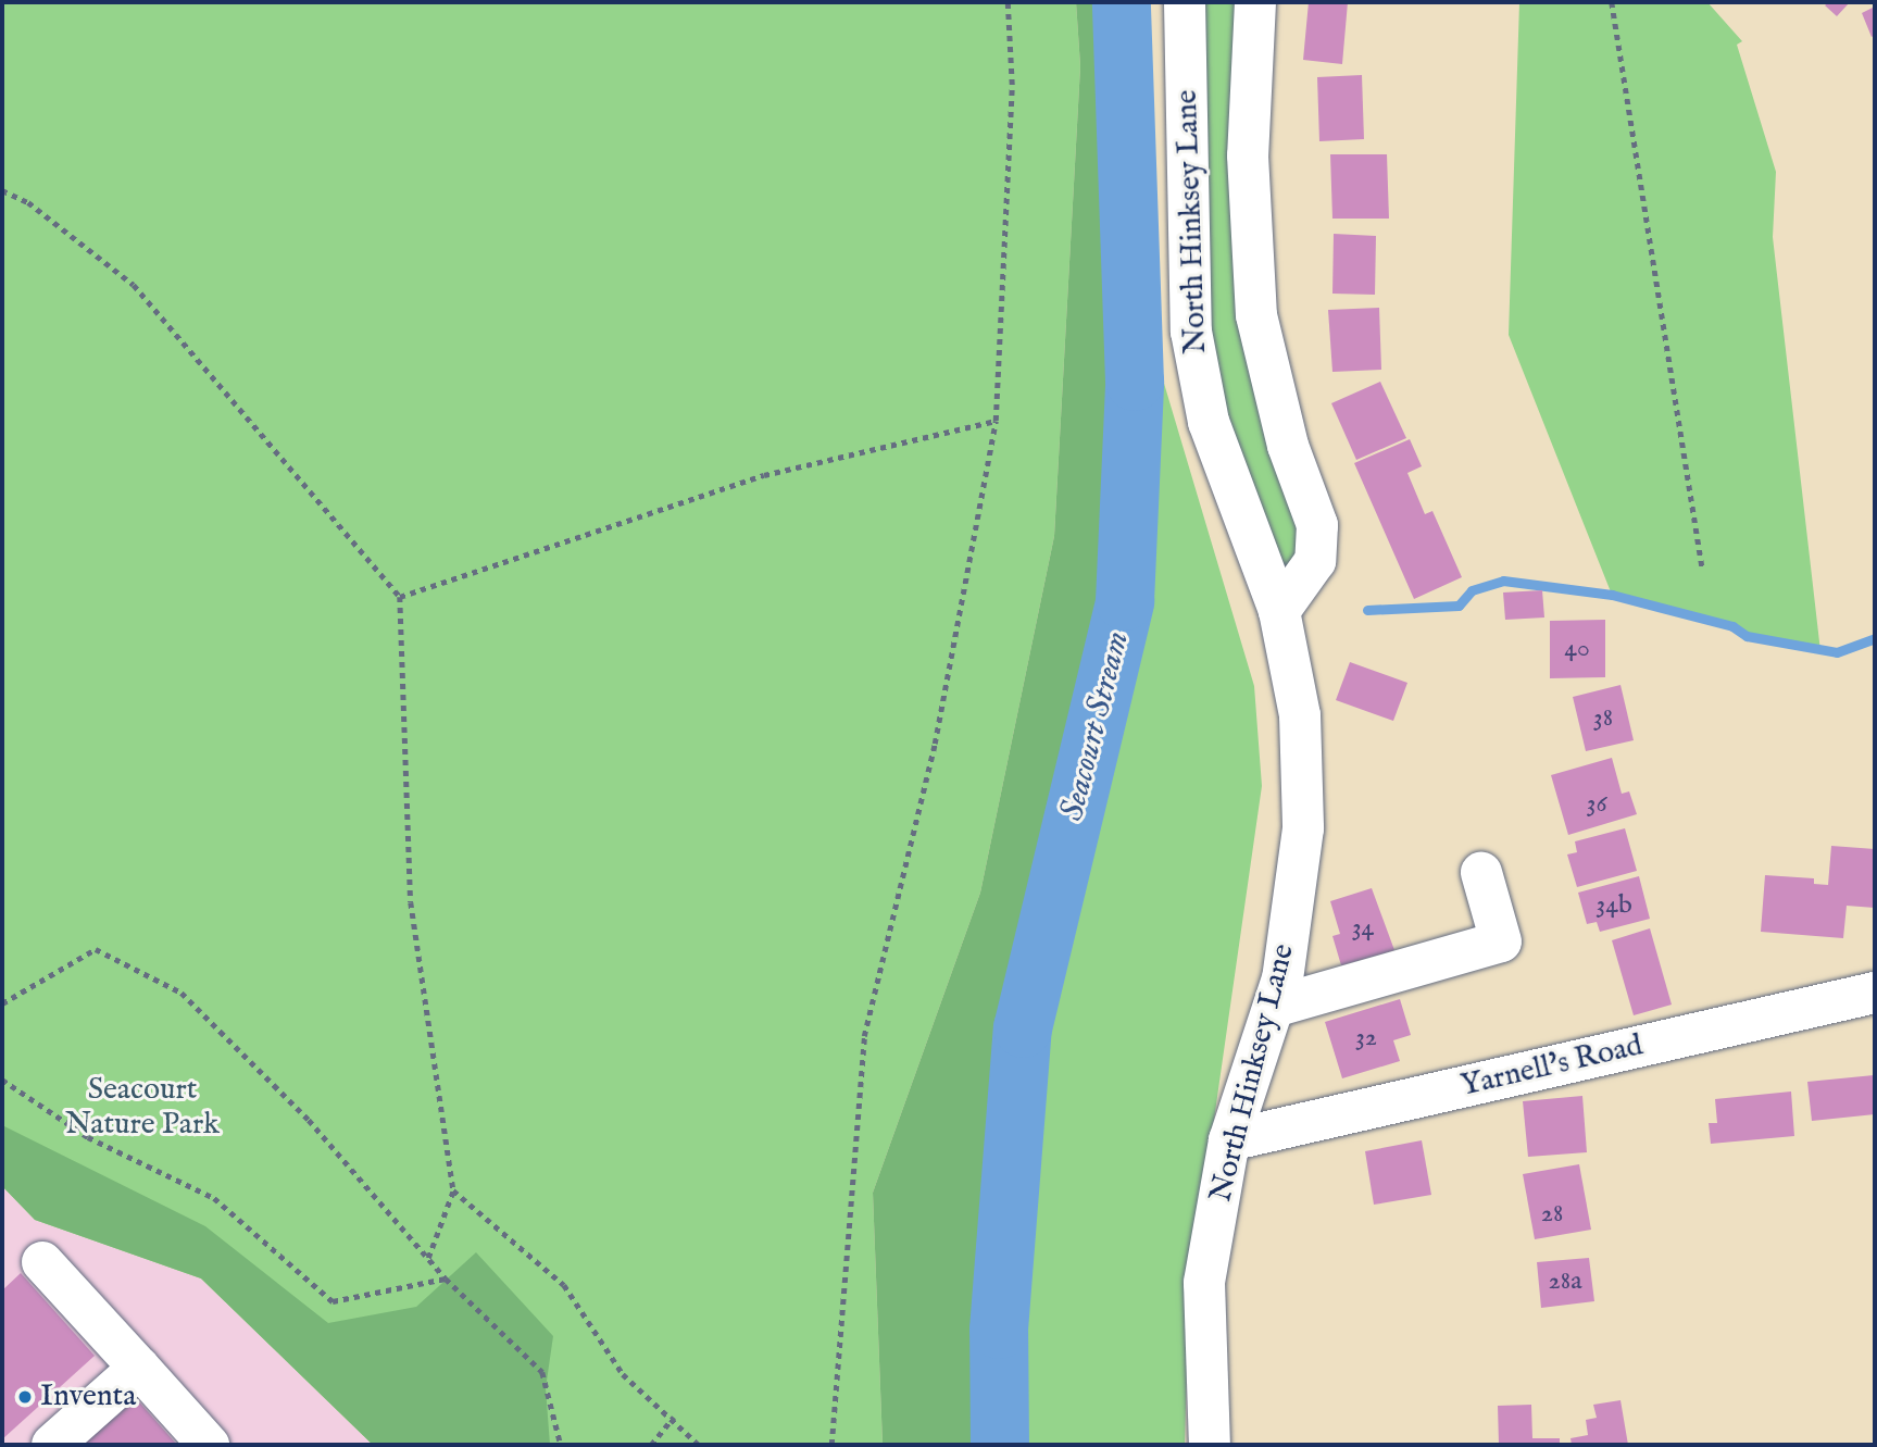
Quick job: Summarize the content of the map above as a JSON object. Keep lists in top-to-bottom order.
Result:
{
  "streets": {
    "street": ["North Hinksey Lane", "Yarnell's Road"]
  },
  "crossings": [
    ["North Hinksey Lane", "Yarnell's Road"]
  ],
  "water": ["Seacourt Stream"],
  "parks": ["Seacourt Nature Park"],
  "places": ["Inventa"],
  "house_numbers": [
    "40",
    "38",
    "36",
    "34b",
    "34",
    "32",
    "28",
    "28a"
  ]
}
